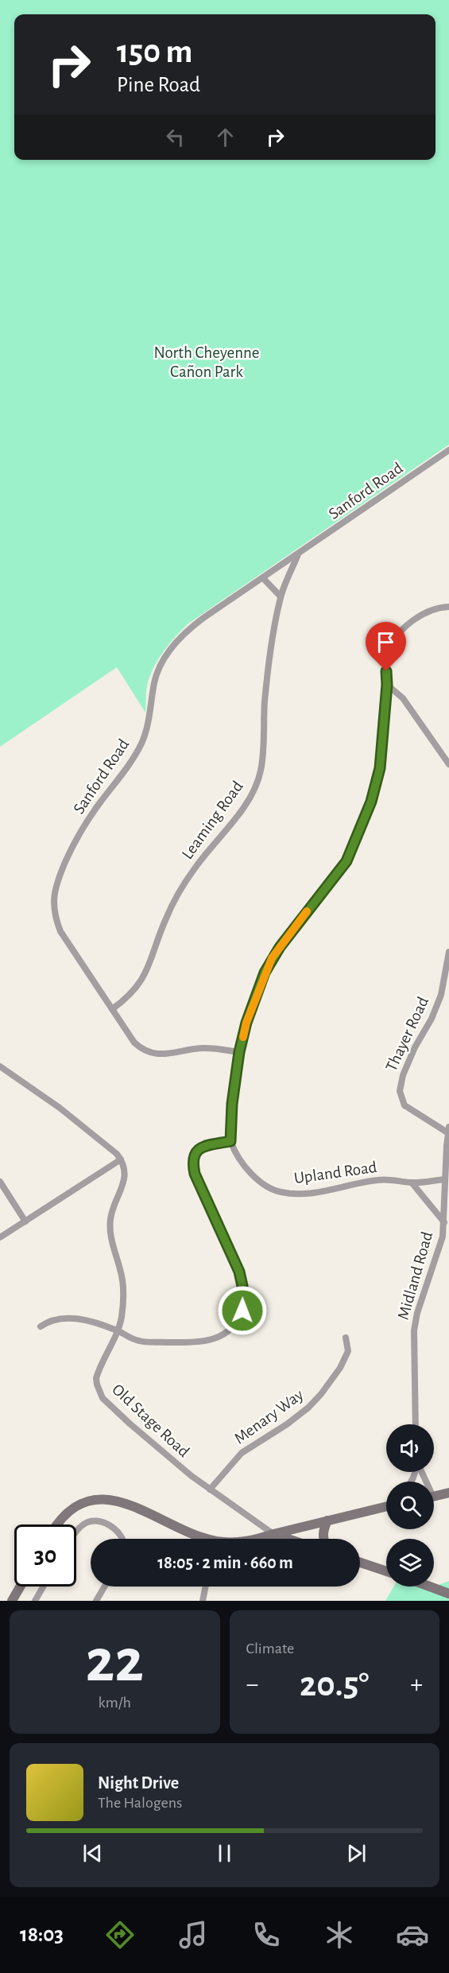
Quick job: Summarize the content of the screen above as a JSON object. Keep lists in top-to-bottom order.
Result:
{
  "streets": {
    "street": [
      "Sanford Road",
      "Leaming Road",
      "Thayer Road",
      "Upland Road",
      "Midland Road",
      "Menary Way",
      "Old Stage Road"
    ]
  },
  "crossings": [
    ["Sanford Road", "Leaming Road"],
    ["Thayer Road", "Midland Road"],
    ["Upland Road", "Midland Road"],
    ["Menary Way", "Old Stage Road"]
  ],
  "parks": ["North Cheyenne Cañon Park"],
  "page": {
    "turn": ["150 m", "Pine Road"],
    "limit": "30",
    "trip": "18:05 · 2 min · 660 m",
    "tile": [
      ["22", "km/h"],
      "Climate"
    ],
    "heat": ["−", "20.5°", "+"],
    "song": ["Night Drive", "The Halogens"],
    "tabs": "18:03"
  }
}
